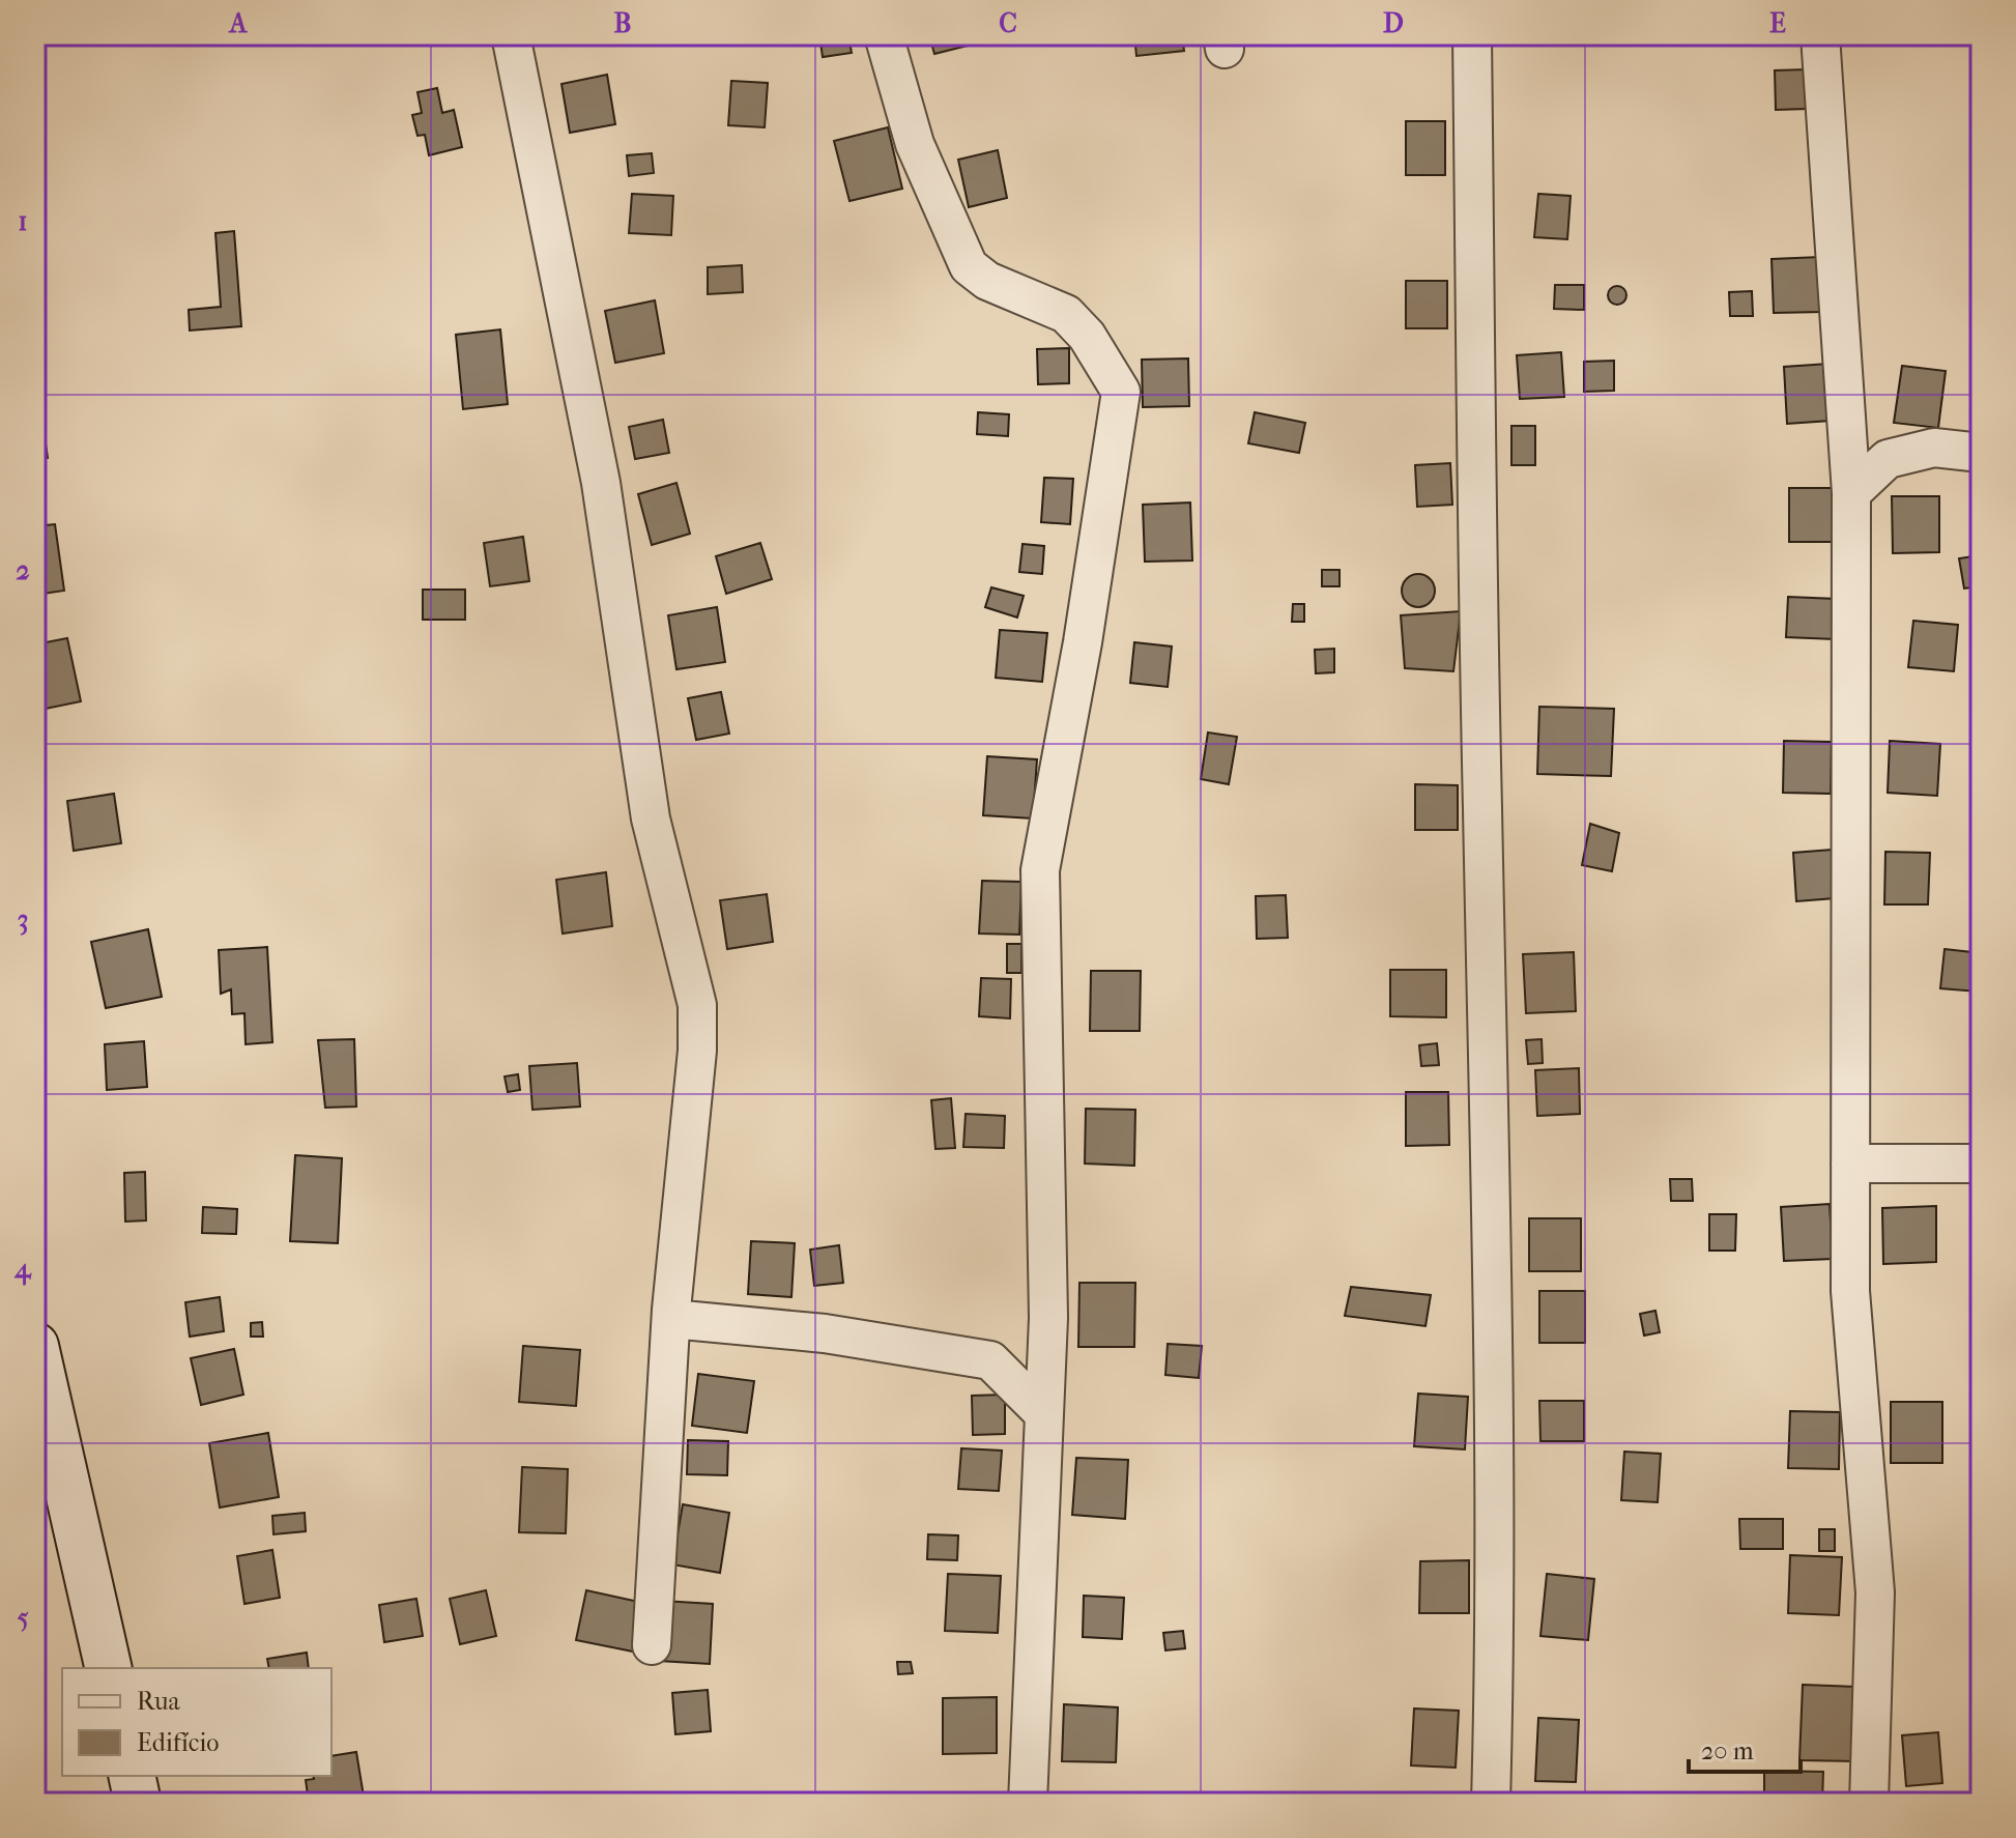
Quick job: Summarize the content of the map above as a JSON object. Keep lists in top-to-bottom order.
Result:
{
  "legend": ["Rua", "Edifício"],
  "scale_bar": "20 m",
  "grid": {
    "columns": [
      "A",
      "B",
      "C",
      "D",
      "E"
    ],
    "rows": [
      "1",
      "2",
      "3",
      "4",
      "5"
    ]
  }
}
